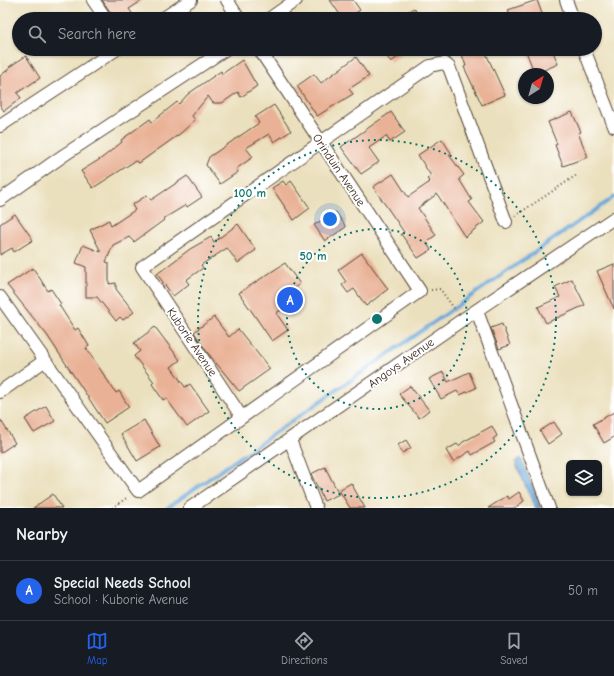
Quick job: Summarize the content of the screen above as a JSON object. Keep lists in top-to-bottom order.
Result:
{
  "streets": {
    "street": ["Orinduin Avenue", "Kuborie Avenue", "Angoys Avenue"]
  },
  "crossings": [
    ["Orinduin Avenue", "Kuborie Avenue"]
  ],
  "north": "top right",
  "page": {
    "search": "Search here",
    "pins": "A",
    "heading": "Nearby",
    "list": [
      {
        "mark": "A",
        "name": "Special Needs School",
        "note": "School · Kuborie Avenue",
        "value": "50 m"
      }
    ],
    "nav": ["Map", "Directions", "Saved"]
  },
  "rings": ["100 m", "50 m"]
}
